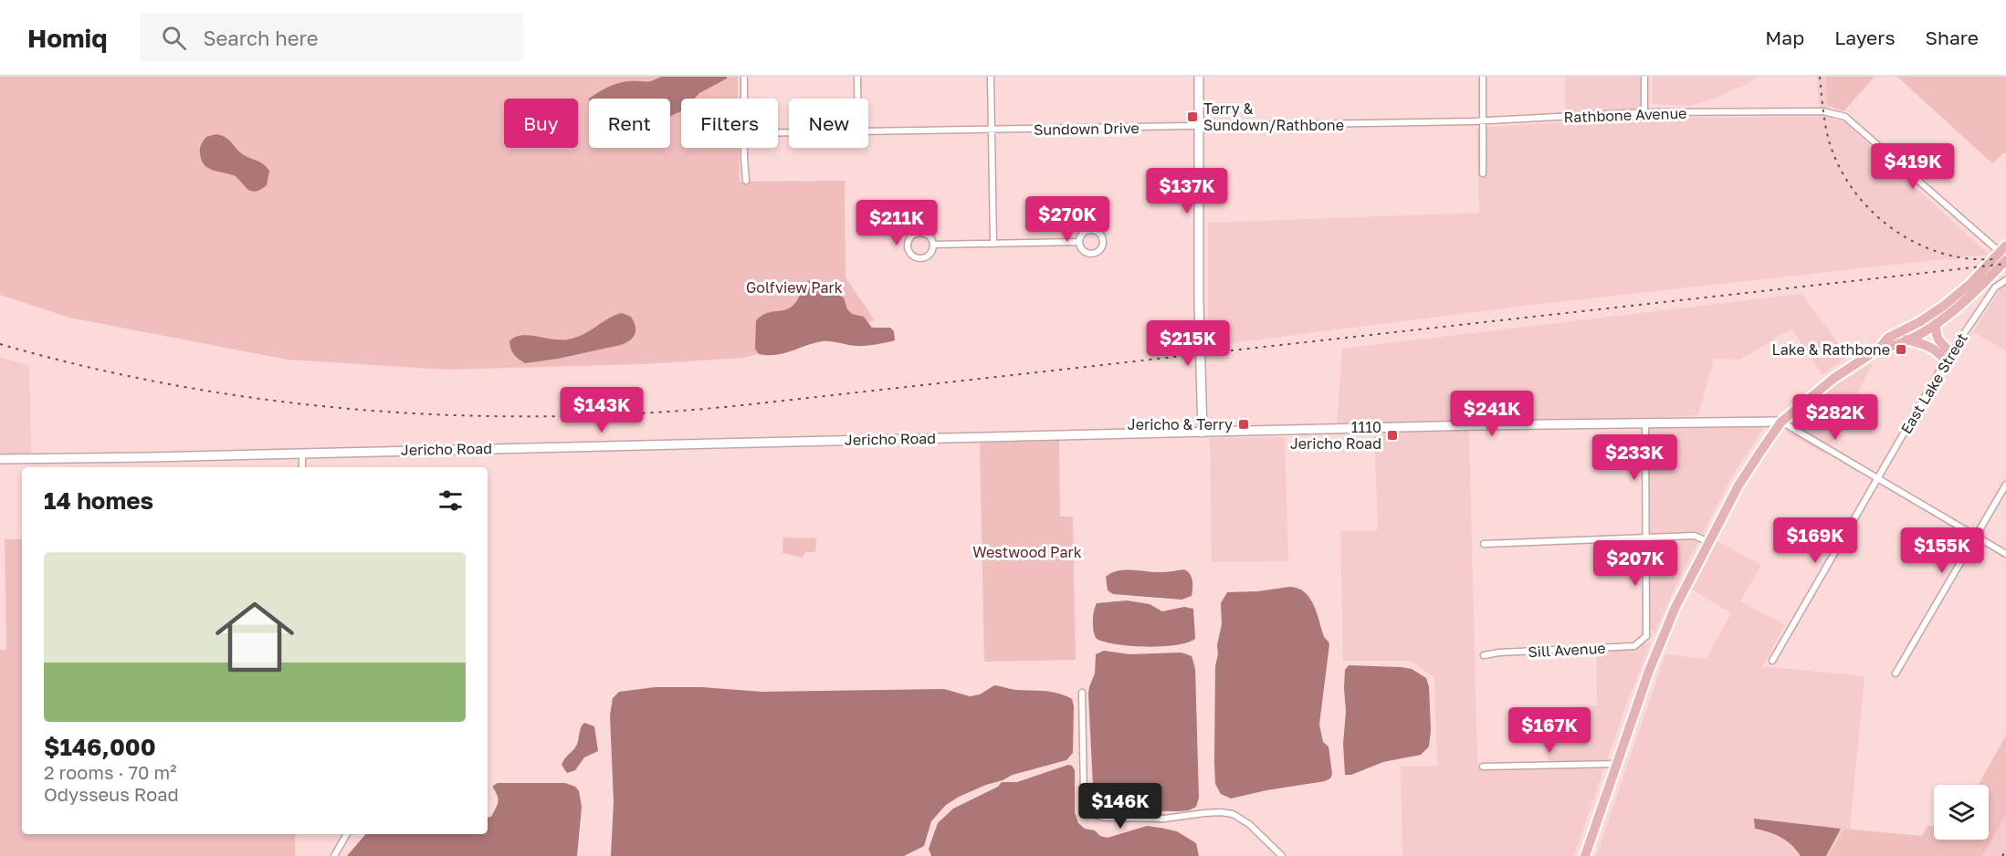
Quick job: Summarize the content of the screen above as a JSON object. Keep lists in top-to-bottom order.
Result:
{
  "streets": {
    "main road": ["Jericho Road"],
    "street": [
      "Rathbone Avenue",
      "Sundown Drive",
      "East Lake Street",
      "Sill Avenue"
    ]
  },
  "crossings": [
    ["Rathbone Avenue", "Sundown Drive"]
  ],
  "parks": ["Golfview Park", "Westwood Park"],
  "places": {
    "transit": [
      "Terry & Sundown/Rathbone",
      "Lake & Rathbone",
      "Jericho & Terry",
      "1110 Jericho Road"
    ]
  },
  "page": {
    "header": "Homiq",
    "search": "Search here",
    "nav": ["Map", "Layers", "Share"],
    "chip": [
      "Buy",
      "Rent",
      "Filters",
      "New"
    ],
    "price": [
      "$419K",
      "$137K",
      "$270K",
      "$211K",
      "$215K",
      "$143K",
      "$241K",
      "$282K",
      "$233K",
      "$169K",
      "$155K",
      "$207K",
      "$167K",
      "$146K"
    ],
    "heading": "14 homes",
    "list": [
      {
        "name": "$146,000",
        "note": "2 rooms · 70 m² · Odysseus Road"
      }
    ]
  }
}
